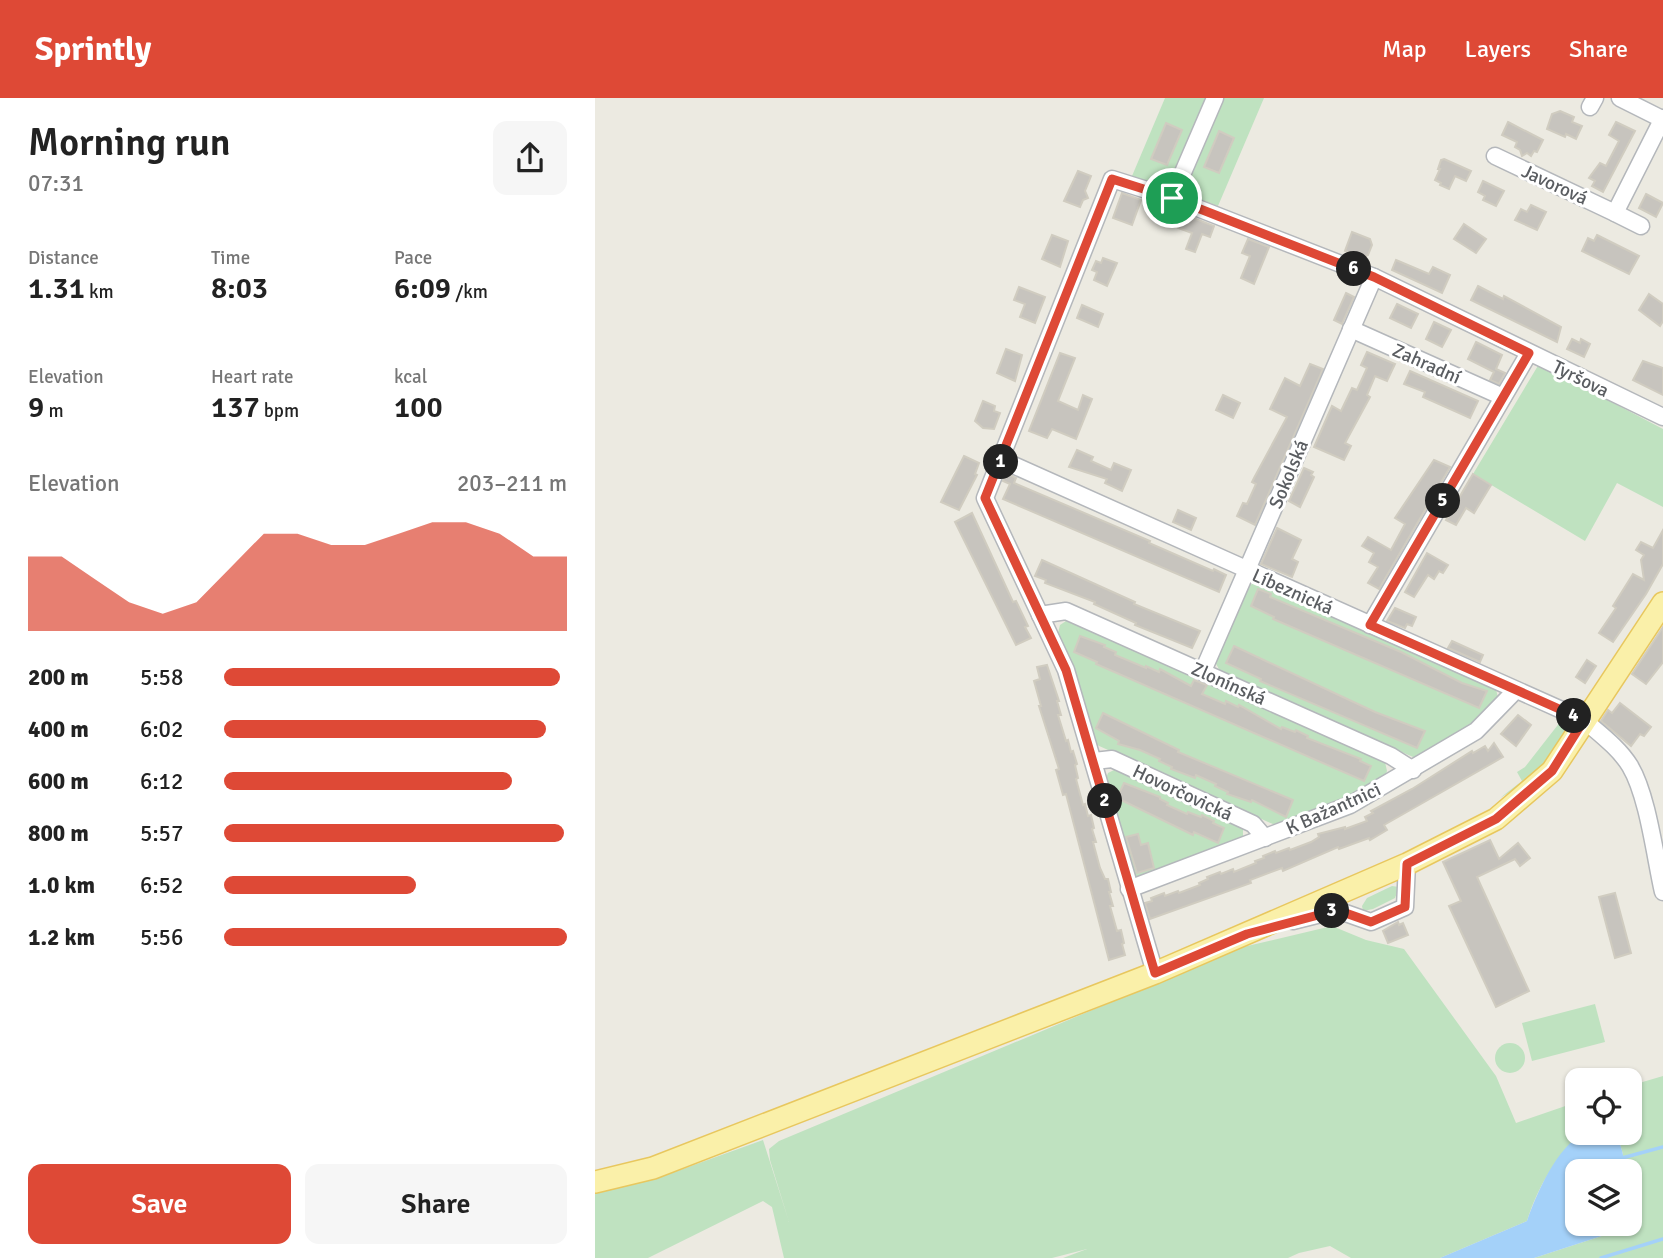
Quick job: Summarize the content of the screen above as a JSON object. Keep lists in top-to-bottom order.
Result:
{
  "streets": {
    "street": [
      "Javorová",
      "Zahradní",
      "Tyršova",
      "Sokolská",
      "Líbeznická",
      "Zlonínská",
      "Hovorčovická",
      "K Bažantnici"
    ]
  },
  "crossings": [
    ["Zahradní", "Sokolská"],
    ["Tyršova", "Sokolská"],
    ["Tyršova", "Líbeznická"],
    ["Sokolská", "Líbeznická"],
    ["Sokolská", "Zlonínská"],
    ["Líbeznická", "K Bažantnici"],
    ["Zlonínská", "K Bažantnici"],
    ["Hovorčovická", "K Bažantnici"]
  ],
  "page": {
    "header": "Sprintly",
    "nav": ["Map", "Layers", "Share"],
    "heading": ["Morning run", "07:31"],
    "stats": [
      ["Distance", "1.31 km"],
      ["Time", "8:03"],
      ["Pace", "6:09 /km"],
      ["Elevation", "9 m"],
      ["Heart rate", "137 bpm"],
      ["kcal", "100"]
    ],
    "pins": [
      "6",
      "1",
      "5",
      "4",
      "2",
      "3"
    ],
    "chart": ["Elevation", "203–211 m"],
    "list": [
      {
        "name": "200 m",
        "note": "5:58"
      },
      {
        "name": "400 m",
        "note": "6:02"
      },
      {
        "name": "600 m",
        "note": "6:12"
      },
      {
        "name": "800 m",
        "note": "5:57"
      },
      {
        "name": "1.0 km",
        "note": "6:52"
      },
      {
        "name": "1.2 km",
        "note": "5:56"
      }
    ],
    "buttons": ["Save", "Share"]
  }
}
